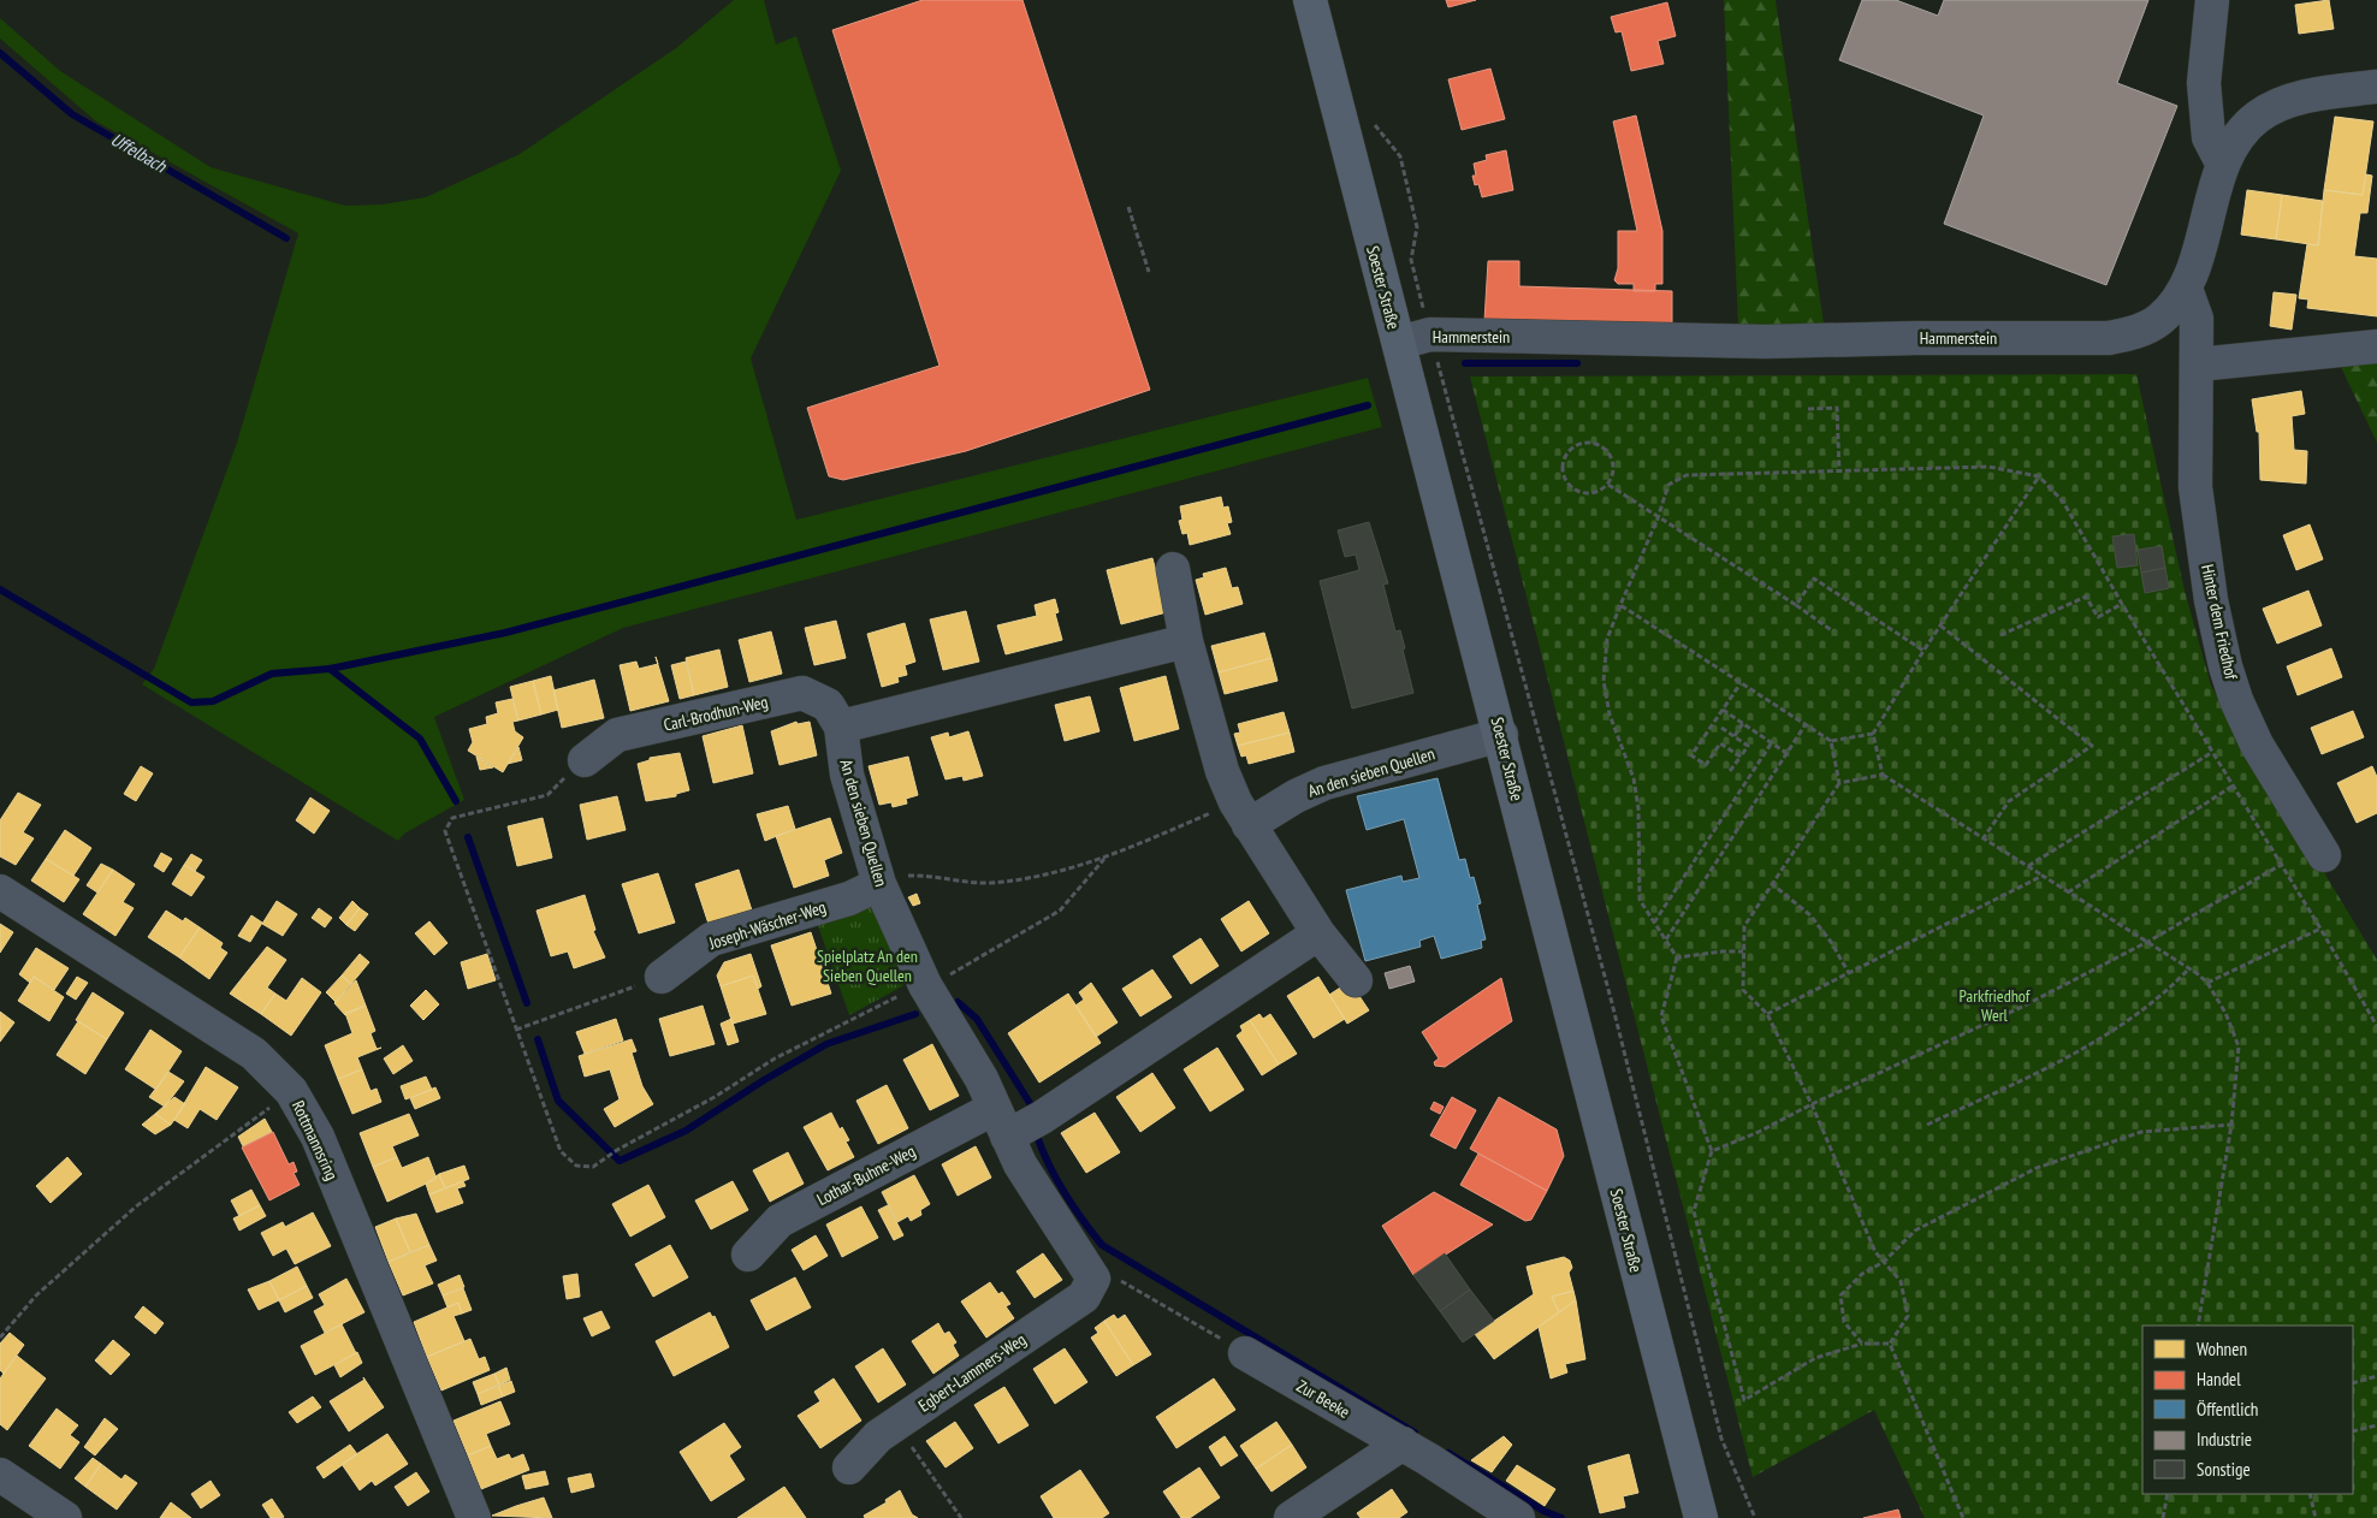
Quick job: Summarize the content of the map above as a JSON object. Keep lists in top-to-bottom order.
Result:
{
  "streets": {
    "main road": ["Soester Straße"],
    "street": [
      "Hammerstein",
      "Hinter dem Friedhof",
      "Carl-Brodhun-Weg",
      "An den sieben Quellen",
      "Joseph-Wäscher-Weg",
      "Rottmannsring",
      "Lothar-Buhne-Weg",
      "Egbert-Lammers-Weg",
      "Zur Beeke"
    ]
  },
  "crossings": [
    ["Soester Straße", "Hammerstein"],
    ["Soester Straße", "An den sieben Quellen"],
    ["Hammerstein", "Hinter dem Friedhof"],
    ["Carl-Brodhun-Weg", "An den sieben Quellen"],
    ["An den sieben Quellen", "Joseph-Wäscher-Weg"],
    ["An den sieben Quellen", "Lothar-Buhne-Weg"],
    ["An den sieben Quellen", "Egbert-Lammers-Weg"]
  ],
  "water": ["Uffelbach"],
  "parks": ["Spielplatz An den Sieben Quellen", "Parkfriedhof Werl"],
  "legend": [
    "Wohnen",
    "Handel",
    "Öffentlich",
    "Industrie",
    "Sonstige"
  ]
}
